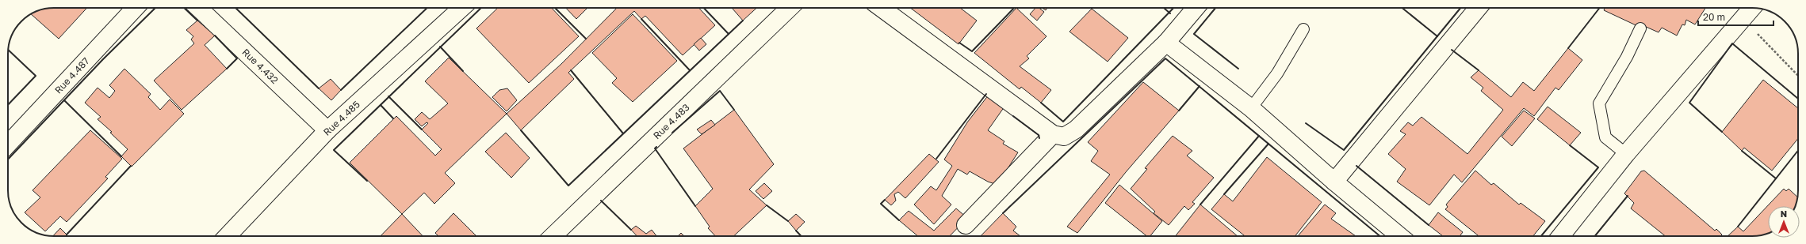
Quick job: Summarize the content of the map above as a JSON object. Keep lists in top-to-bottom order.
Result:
{
  "streets": {
    "street": [
      "Rue 4.432",
      "Rue 4.487",
      "Rue 4.485",
      "Rue 4.483"
    ]
  },
  "crossings": [
    ["Rue 4.432", "Rue 4.485"]
  ],
  "scale_bar": "20 m",
  "north": "top"
}
